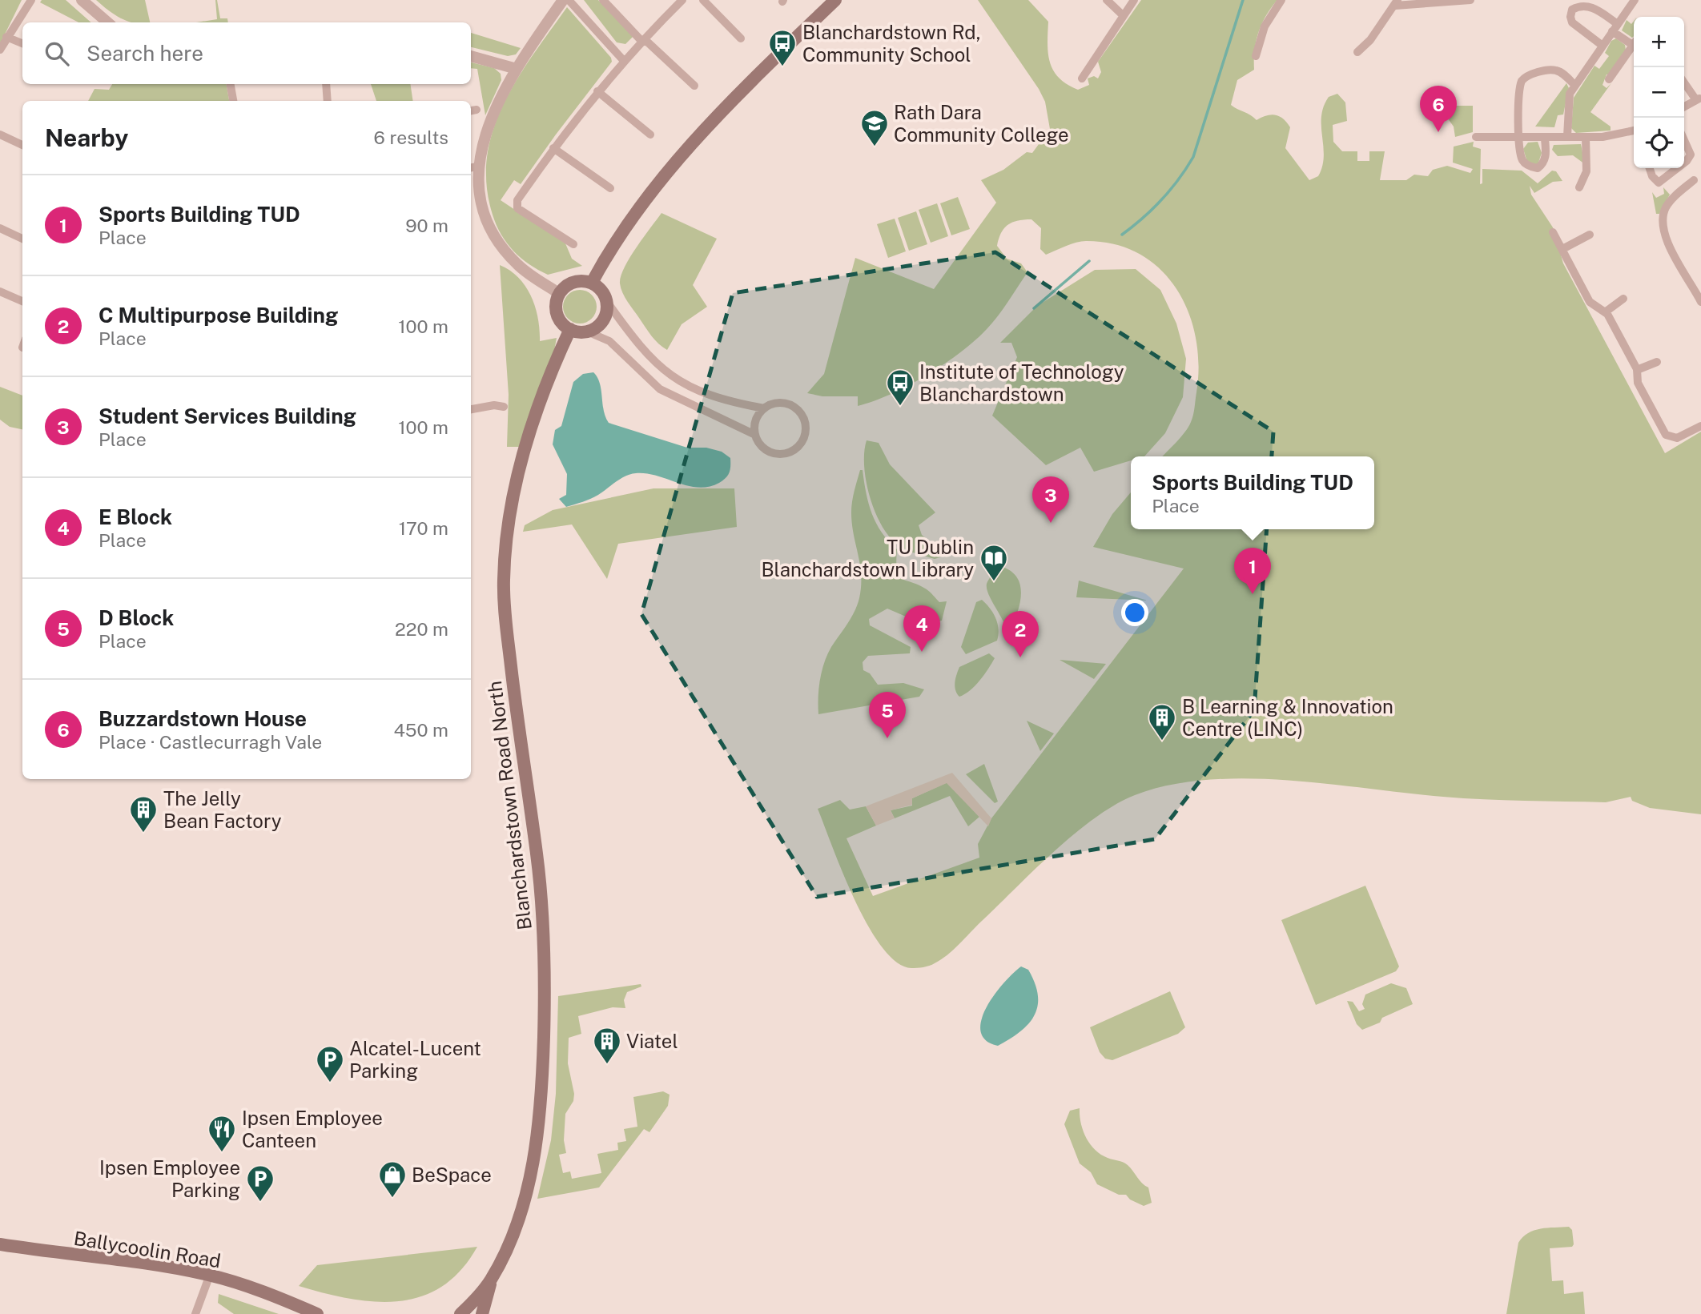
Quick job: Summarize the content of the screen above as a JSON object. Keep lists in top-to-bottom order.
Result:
{
  "streets": {
    "main road": ["Blanchardstown Road North", "Ballycoolin Road"]
  },
  "places": {
    "bus stop": ["Blanchardstown Rd, Community School", "Institute of Technology Blanchardstown"],
    "school or university": ["Rath Dara Community College"],
    "library": ["TU Dublin Blanchardstown Library"],
    "building": ["B Learning & Innovation Centre (LINC)", "The Jelly Bean Factory", "Viatel"],
    "parking": ["Alcatel-Lucent Parking", "Ipsen Employee Parking"],
    "restaurant": ["Ipsen Employee Canteen"],
    "shop": ["BeSpace"]
  },
  "page": {
    "map_buttons": ["+", "−"],
    "search": "Search here",
    "pins": [
      "6",
      "3",
      "1",
      "4",
      "2",
      "5"
    ],
    "heading": ["Nearby", "6 results"],
    "list": [
      {
        "mark": "1",
        "name": "Sports Building TUD",
        "note": "Place",
        "value": "90 m"
      },
      {
        "mark": "2",
        "name": "C Multipurpose Building",
        "note": "Place",
        "value": "100 m"
      },
      {
        "mark": "3",
        "name": "Student Services Building",
        "note": "Place",
        "value": "100 m"
      },
      {
        "mark": "4",
        "name": "E Block",
        "note": "Place",
        "value": "170 m"
      },
      {
        "mark": "5",
        "name": "D Block",
        "note": "Place",
        "value": "220 m"
      },
      {
        "mark": "6",
        "name": "Buzzardstown House",
        "note": "Place · Castlecurragh Vale",
        "value": "450 m"
      }
    ],
    "popup": ["Sports Building TUD", "Place"]
  }
}
